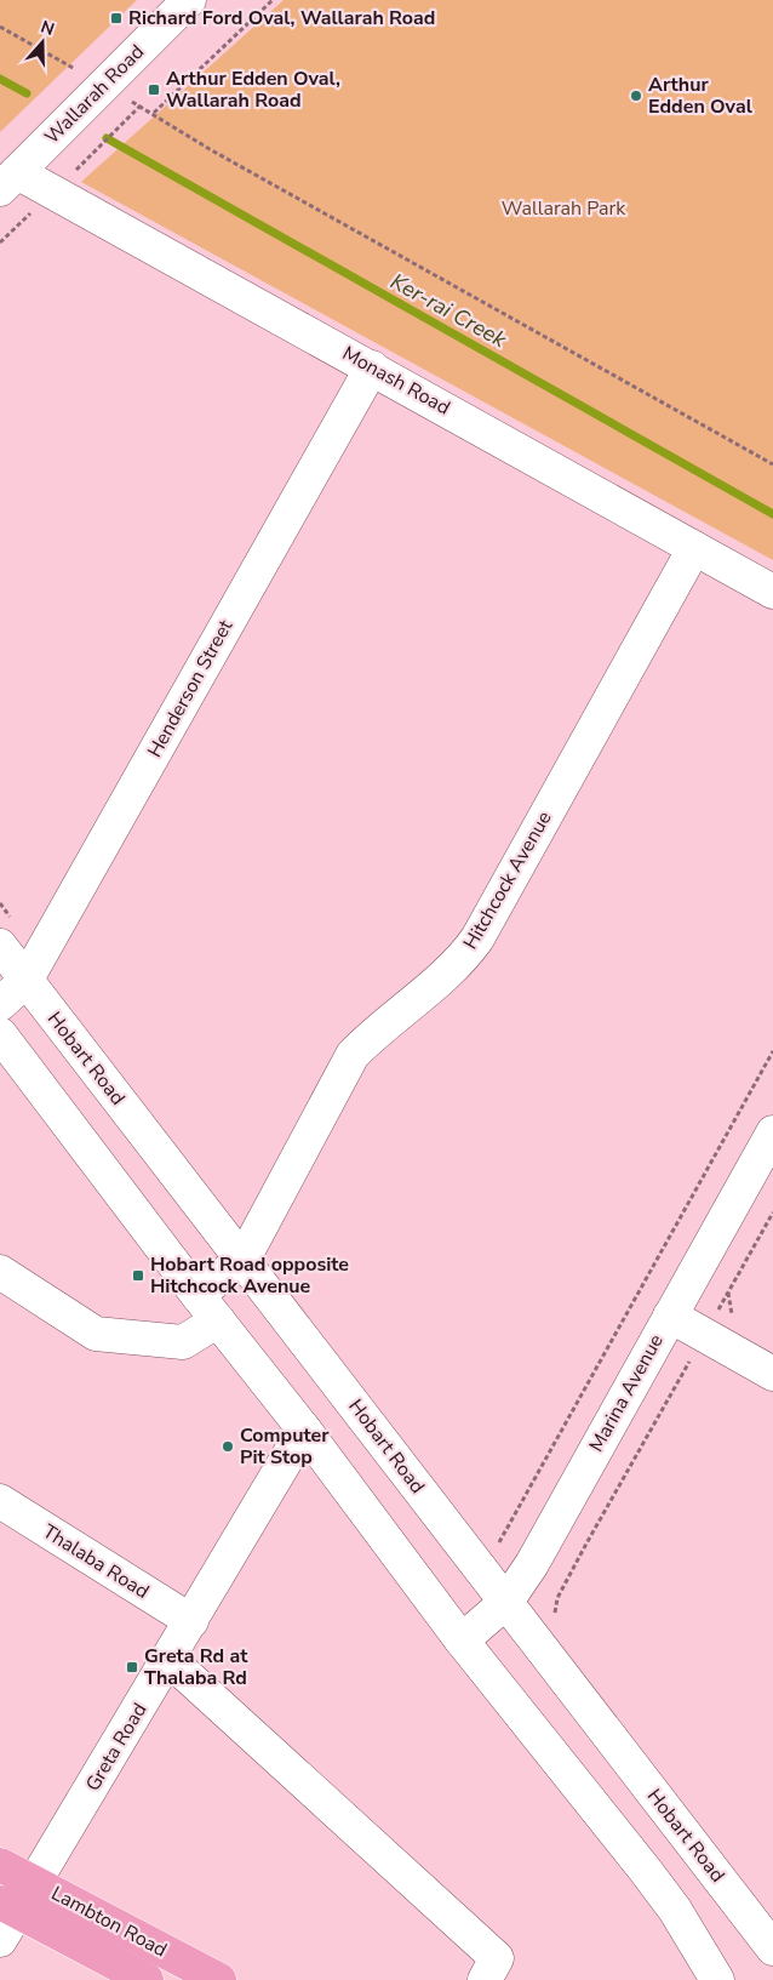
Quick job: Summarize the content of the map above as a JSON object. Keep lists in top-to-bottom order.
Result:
{
  "streets": {
    "main road": ["Lambton Road"],
    "street": [
      "Wallarah Road",
      "Monash Road",
      "Henderson Street",
      "Hitchcock Avenue",
      "Hobart Road",
      "Marina Avenue",
      "Thalaba Road",
      "Greta Road"
    ]
  },
  "crossings": [
    ["Wallarah Road", "Monash Road"],
    ["Monash Road", "Henderson Street"],
    ["Monash Road", "Hitchcock Avenue"],
    ["Henderson Street", "Hobart Road"],
    ["Hitchcock Avenue", "Hobart Road"],
    ["Hobart Road", "Marina Avenue"],
    ["Thalaba Road", "Greta Road"],
    ["Greta Road", "Lambton Road"]
  ],
  "water": ["Ker-rai Creek"],
  "parks": ["Wallarah Park"],
  "places": {
    "transit": [
      "Richard Ford Oval, Wallarah Road",
      "Arthur Edden Oval, Wallarah Road",
      "Hobart Road opposite Hitchcock Avenue",
      "Greta Rd at Thalaba Rd"
    ],
    "other": ["Arthur Edden Oval", "Computer Pit Stop"]
  },
  "north": "top"
}
